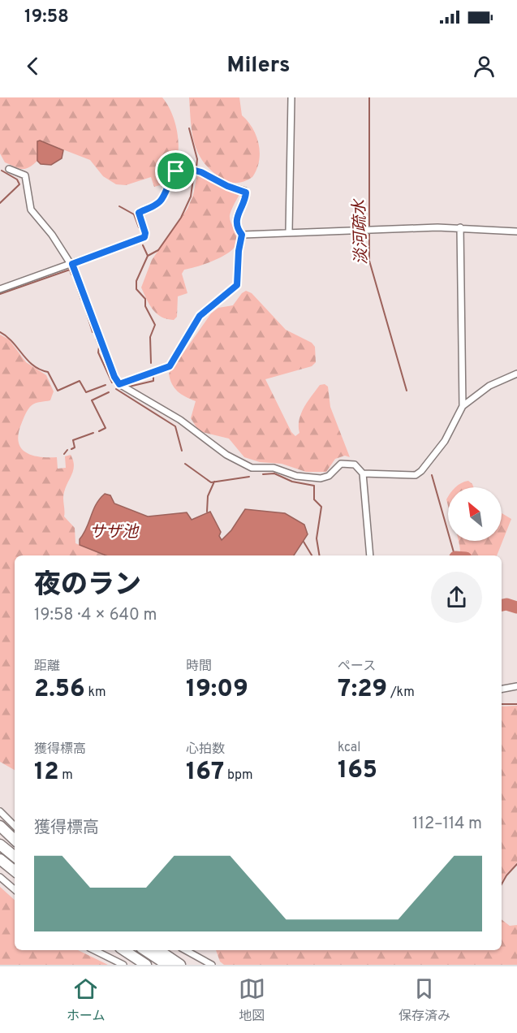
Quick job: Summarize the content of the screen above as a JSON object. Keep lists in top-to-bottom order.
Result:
{
  "water": ["淡河疏水", "サザ池"],
  "north": "top left",
  "page": {
    "status": "19:58",
    "header": "Milers",
    "heading": ["夜のラン", "19:58 · 4 × 640 m"],
    "stats": [
      ["距離", "2.56 km"],
      ["時間", "19:09"],
      ["ペース", "7:29 /km"],
      ["獲得標高", "12 m"],
      ["心拍数", "167 bpm"],
      ["kcal", "165"]
    ],
    "chart": ["獲得標高", "112–114 m"],
    "tabs": ["ホーム", "地図", "保存済み"]
  }
}
